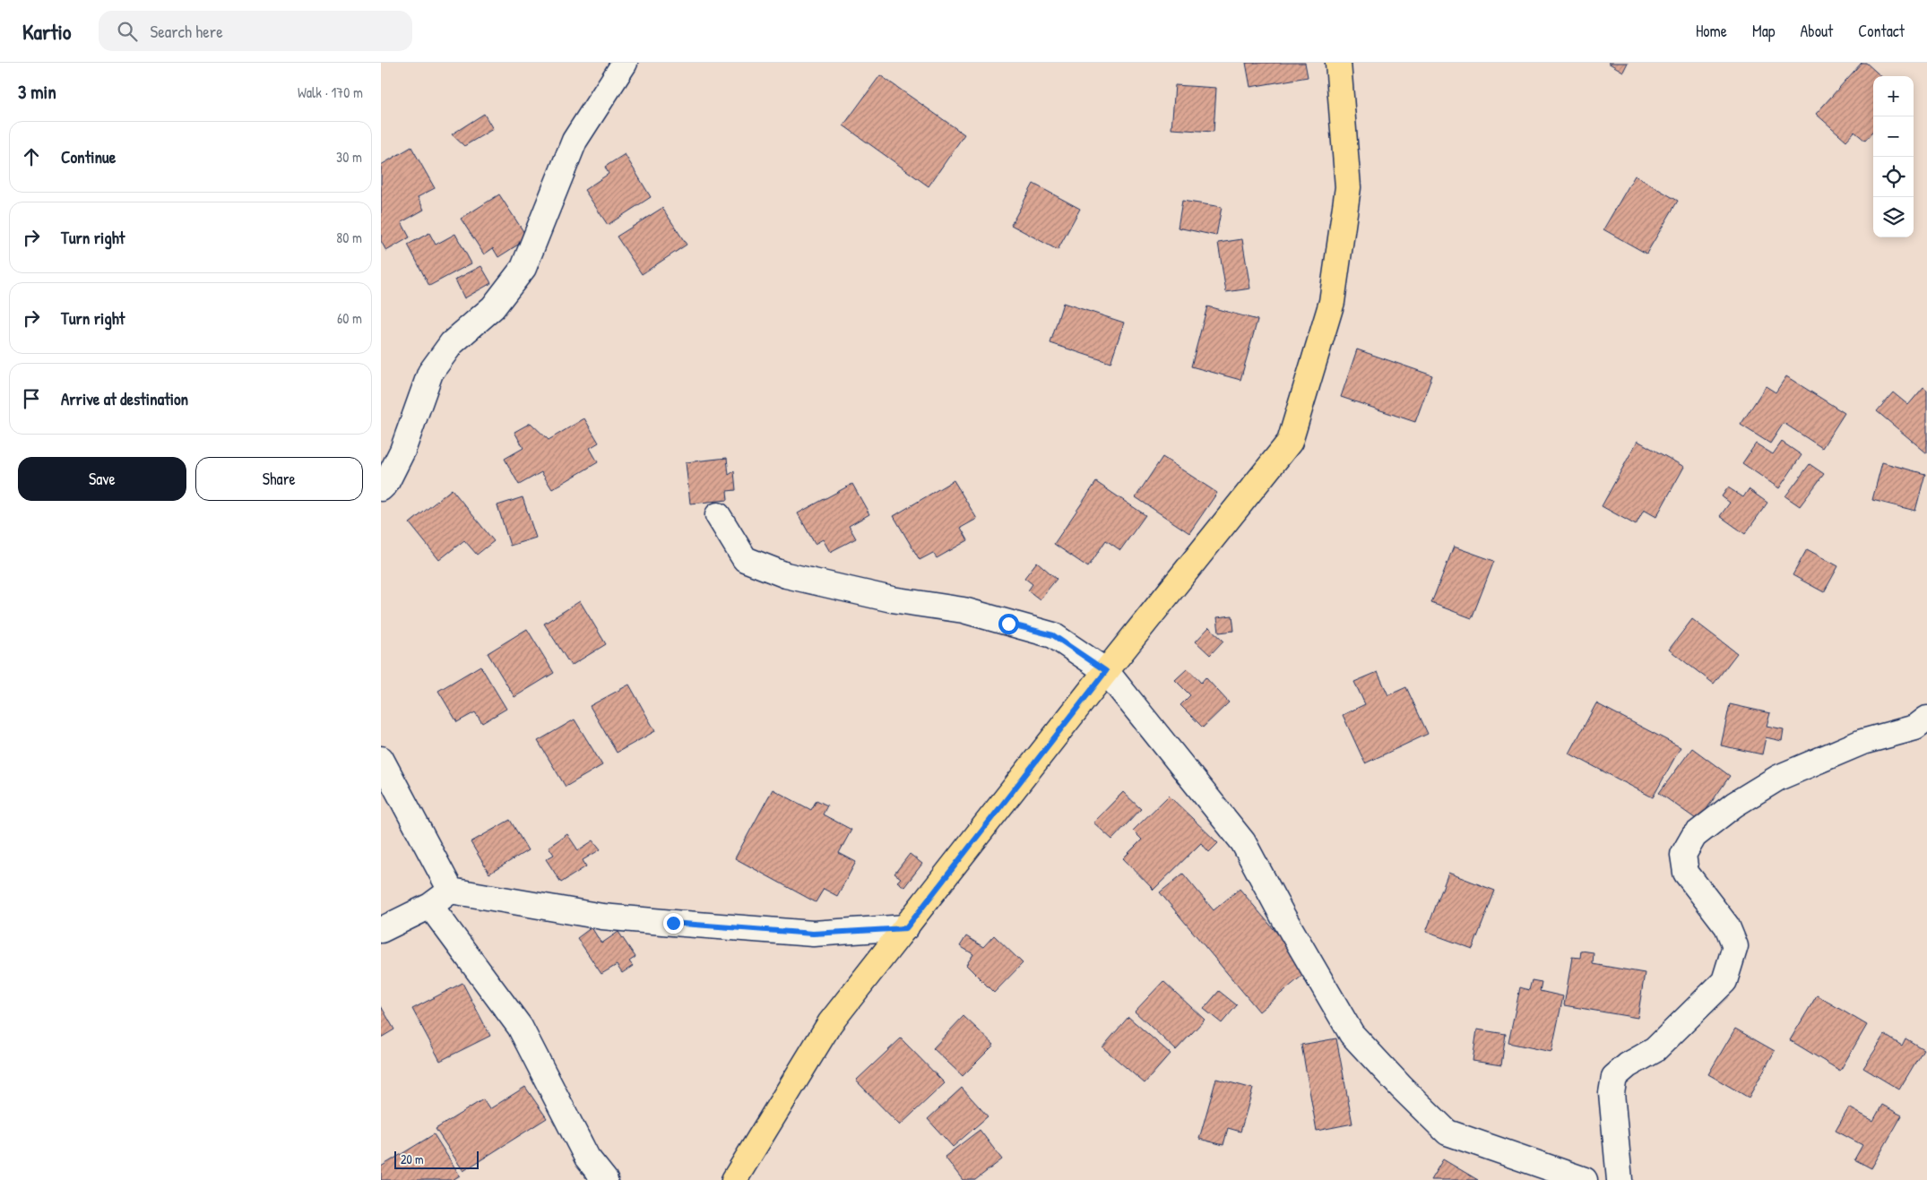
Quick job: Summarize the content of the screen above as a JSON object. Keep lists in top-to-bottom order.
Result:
{
  "scale_bar": "20 m",
  "page": {
    "header": "Kartio",
    "search": "Search here",
    "nav": [
      "Home",
      "Map",
      "About",
      "Contact"
    ],
    "heading": ["3 min", "Walk · 170 m"],
    "map_buttons": ["+", "−"],
    "list": [
      ["Continue", "30 m"],
      ["Turn right", "80 m"],
      ["Turn right", "60 m"],
      "Arrive at destination"
    ],
    "buttons": ["Save", "Share"],
    "scale": "20 m"
  }
}
